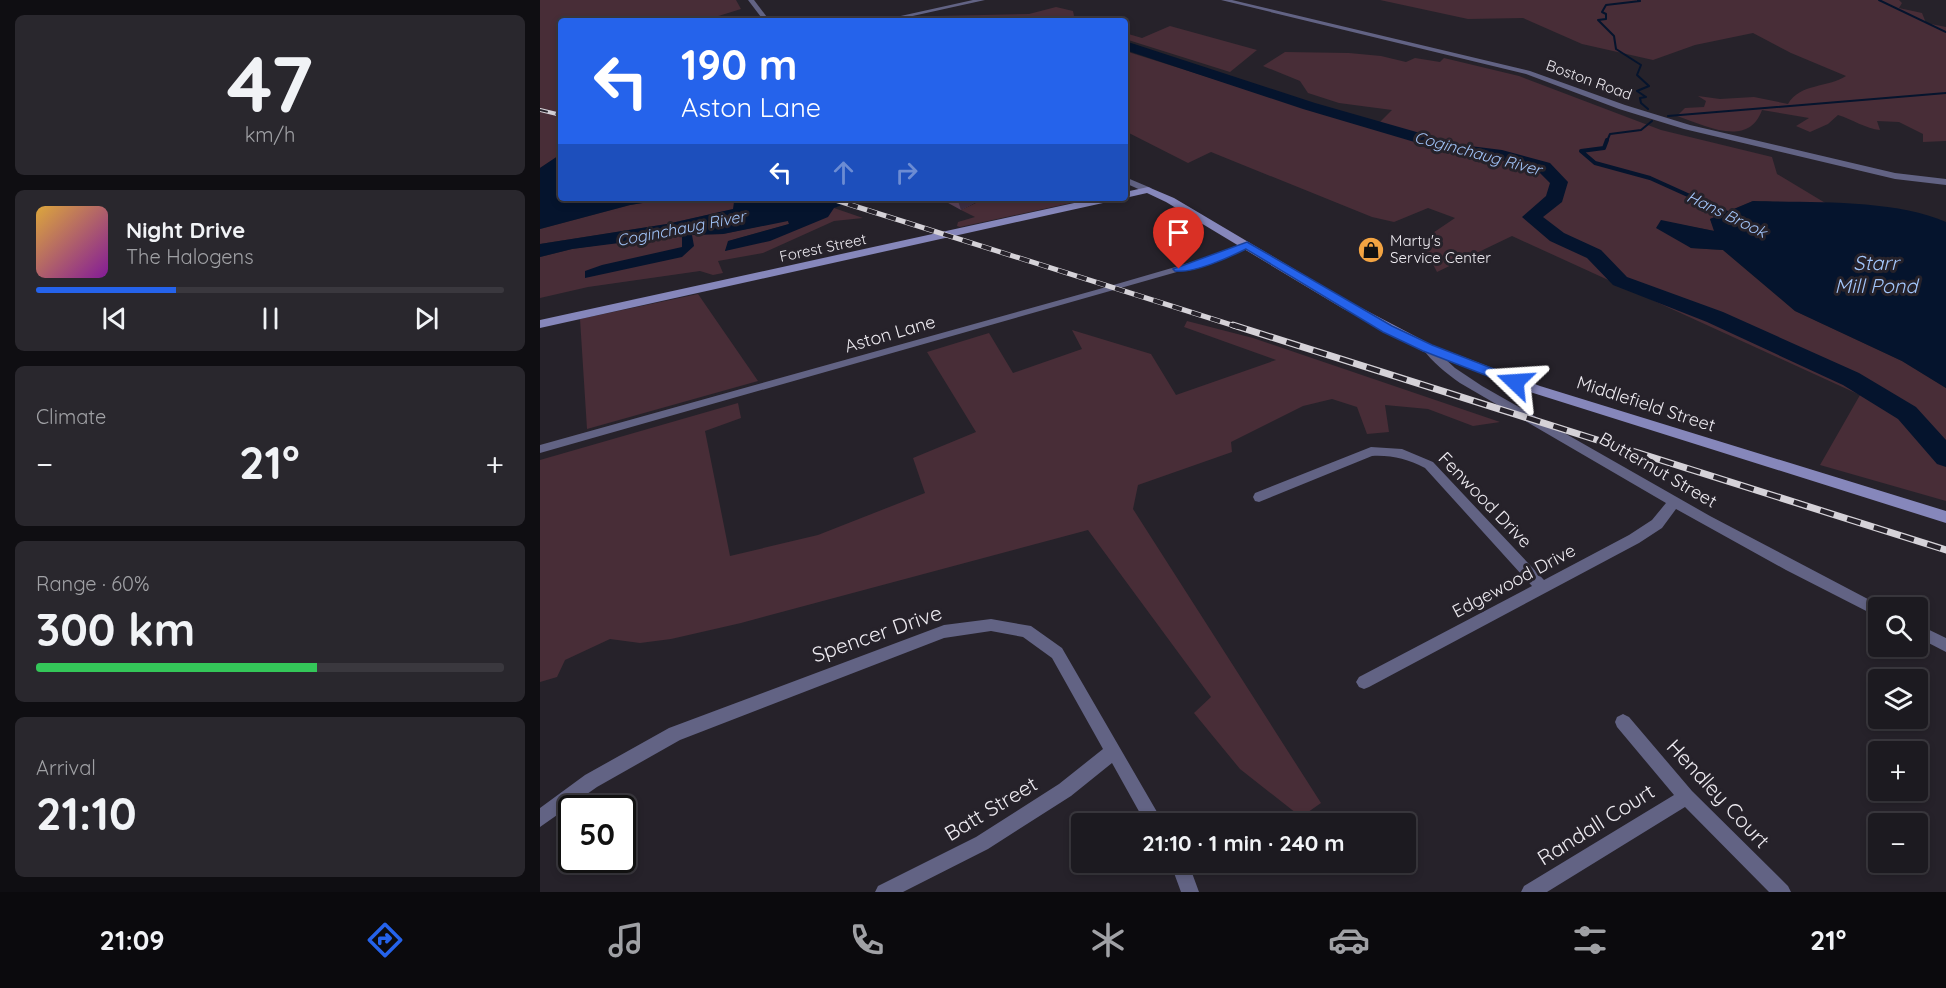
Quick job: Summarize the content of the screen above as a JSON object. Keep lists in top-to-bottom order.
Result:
{
  "streets": {
    "main road": ["Forest Street", "Middlefield Street"],
    "street": [
      "Boston Road",
      "Aston Lane",
      "Butternut Street",
      "Fenwood Drive",
      "Edgewood Drive",
      "Spencer Drive",
      "Hendley Court",
      "Batt Street",
      "Randall Court"
    ]
  },
  "crossings": [
    ["Aston Lane", "Middlefield Street"],
    ["Middlefield Street", "Butternut Street"],
    ["Butternut Street", "Edgewood Drive"],
    ["Fenwood Drive", "Edgewood Drive"],
    ["Spencer Drive", "Batt Street"],
    ["Hendley Court", "Randall Court"]
  ],
  "water": ["Coginchaug River", "Hans Brook", "Starr Mill Pond"],
  "places": {
    "shop": ["Marty's Service Center"]
  },
  "page": {
    "tile": [
      ["47", "km/h"],
      "Climate",
      ["Range · 60%", "300 km"],
      ["Arrival", "21:10"]
    ],
    "turn": ["190 m", "Aston Lane"],
    "song": ["Night Drive", "The Halogens"],
    "heat": ["−", "21°", "+"],
    "map_buttons": ["+", "−"],
    "limit": "50",
    "trip": "21:10 · 1 min · 240 m",
    "tabs": ["21:09", "21°"]
  }
}
